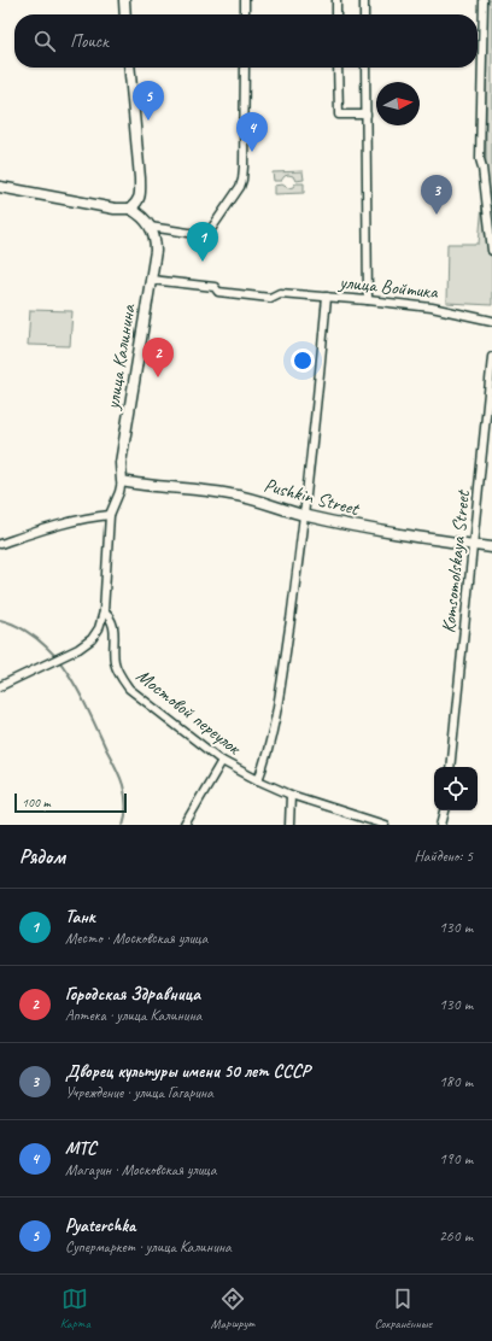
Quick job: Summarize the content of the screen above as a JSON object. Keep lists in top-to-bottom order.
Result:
{
  "streets": {
    "main road": ["улица Калинина", "Pushkin Street"],
    "street": ["улица Войтика", "Komsomolskaya Street", "Мостовой переулок"]
  },
  "crossings": [
    ["улица Войтика", "улица Калинина"],
    ["улица Калинина", "Pushkin Street"],
    ["улица Калинина", "Мостовой переулок"],
    ["Pushkin Street", "Komsomolskaya Street"]
  ],
  "scale_bar": "100 m",
  "north": "right",
  "page": {
    "search": "Поиск",
    "pins": [
      "5",
      "4",
      "3",
      "1",
      "2"
    ],
    "scale": "100 m",
    "heading": ["Рядом", "Найдено: 5"],
    "list": [
      {
        "mark": "1",
        "name": "Танк",
        "note": "Место · Московская улица",
        "value": "130 m"
      },
      {
        "mark": "2",
        "name": "Городская Здравница",
        "note": "Аптека · улица Калинина",
        "value": "130 m"
      },
      {
        "mark": "3",
        "name": "Дворец культуры имени 50 лет СССР",
        "note": "Учреждение · улица Гагарина",
        "value": "180 m"
      },
      {
        "mark": "4",
        "name": "МТС",
        "note": "Магазин · Московская улица",
        "value": "190 m"
      },
      {
        "mark": "5",
        "name": "Pyaterchka",
        "note": "Супермаркет · улица Калинина",
        "value": "260 m"
      }
    ],
    "nav": ["Карта", "Маршрут", "Сохранённые"]
  }
}
